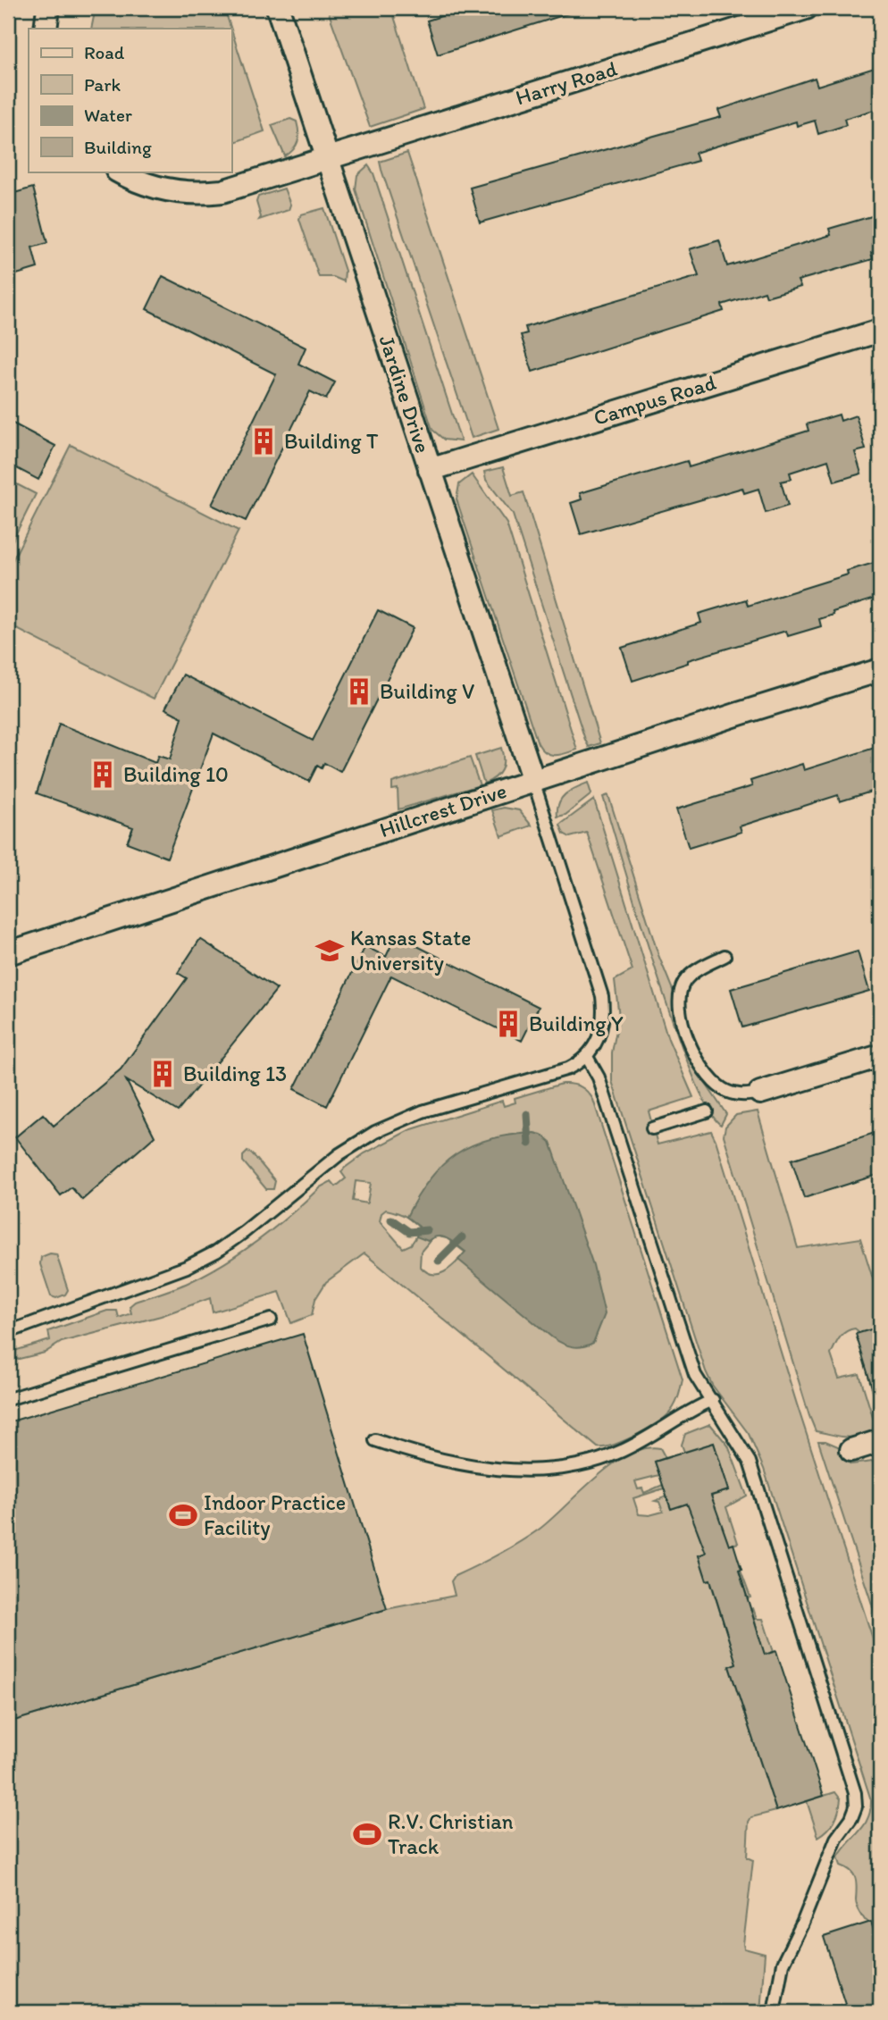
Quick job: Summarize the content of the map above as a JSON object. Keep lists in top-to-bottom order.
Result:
{
  "streets": {
    "street": [
      "Harry Road",
      "Jardine Drive",
      "Campus Road",
      "Hillcrest Drive"
    ]
  },
  "crossings": [
    ["Harry Road", "Jardine Drive"],
    ["Jardine Drive", "Campus Road"],
    ["Jardine Drive", "Hillcrest Drive"]
  ],
  "places": {
    "building": [
      "Building T",
      "Building V",
      "Building 10",
      "Building Y",
      "Building 13"
    ],
    "school or university": ["Kansas State University"],
    "sports": ["Indoor Practice Facility", "R.V. Christian Track"]
  },
  "legend": [
    "Road",
    "Park",
    "Water",
    "Building"
  ]
}
